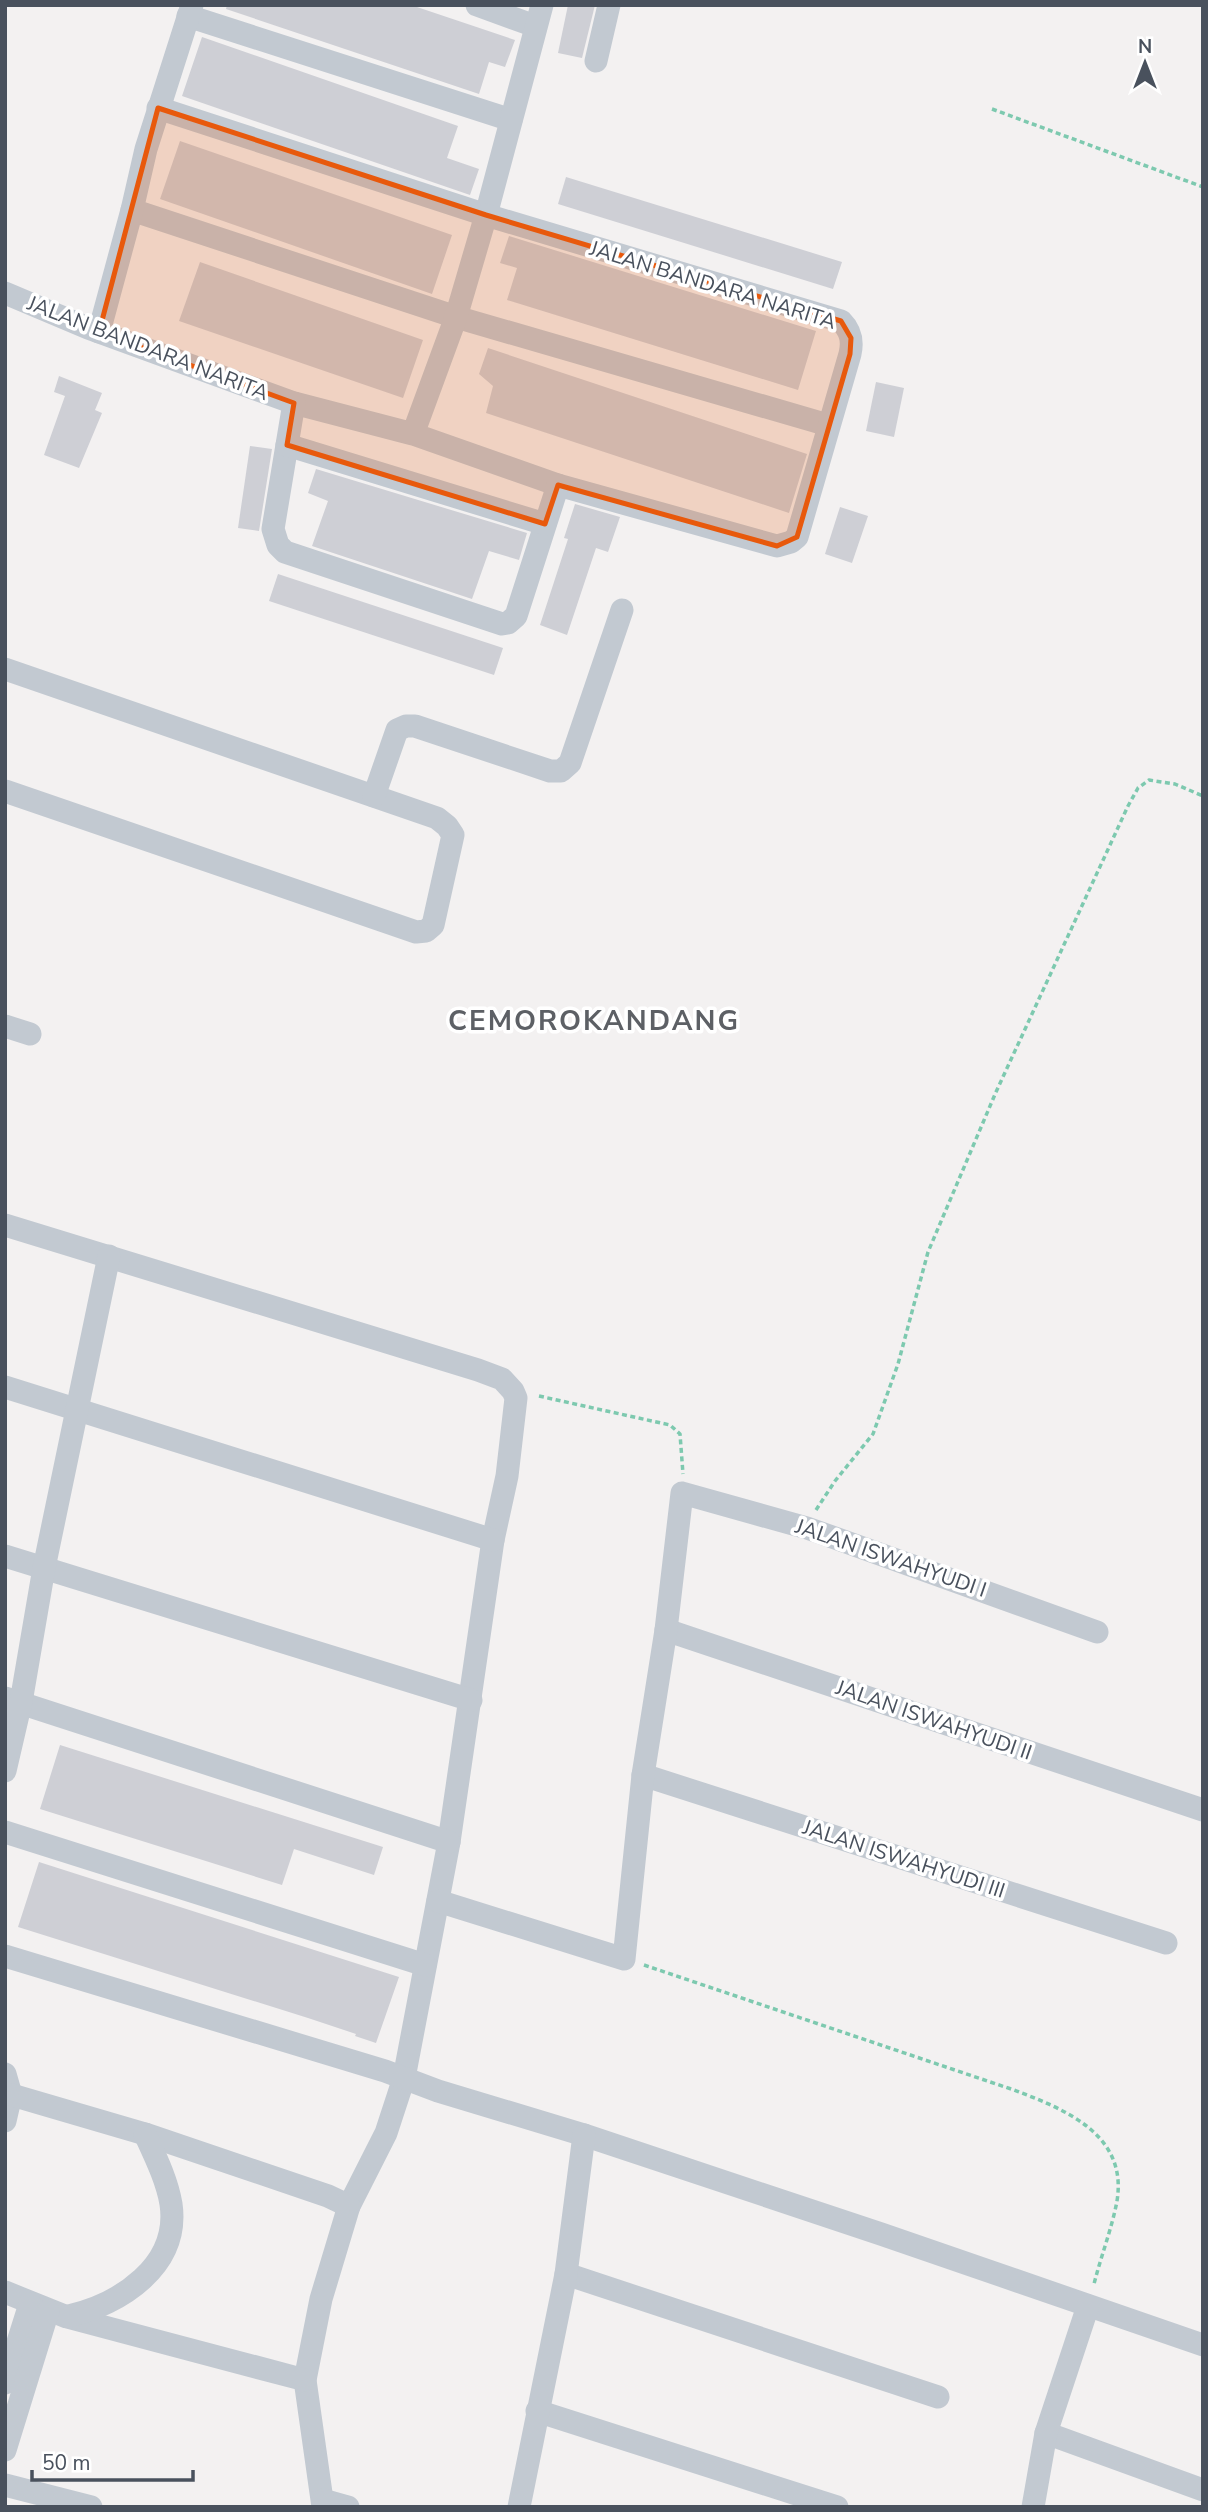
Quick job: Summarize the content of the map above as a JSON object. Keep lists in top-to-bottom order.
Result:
{
  "streets": {
    "street": [
      "JALAN BANDARA NARITA",
      "JALAN ISWAHYUDI I",
      "JALAN ISWAHYUDI II",
      "JALAN ISWAHYUDI III"
    ]
  },
  "districts": ["CEMOROKANDANG"],
  "scale_bar": "50 m",
  "north": "top"
}
